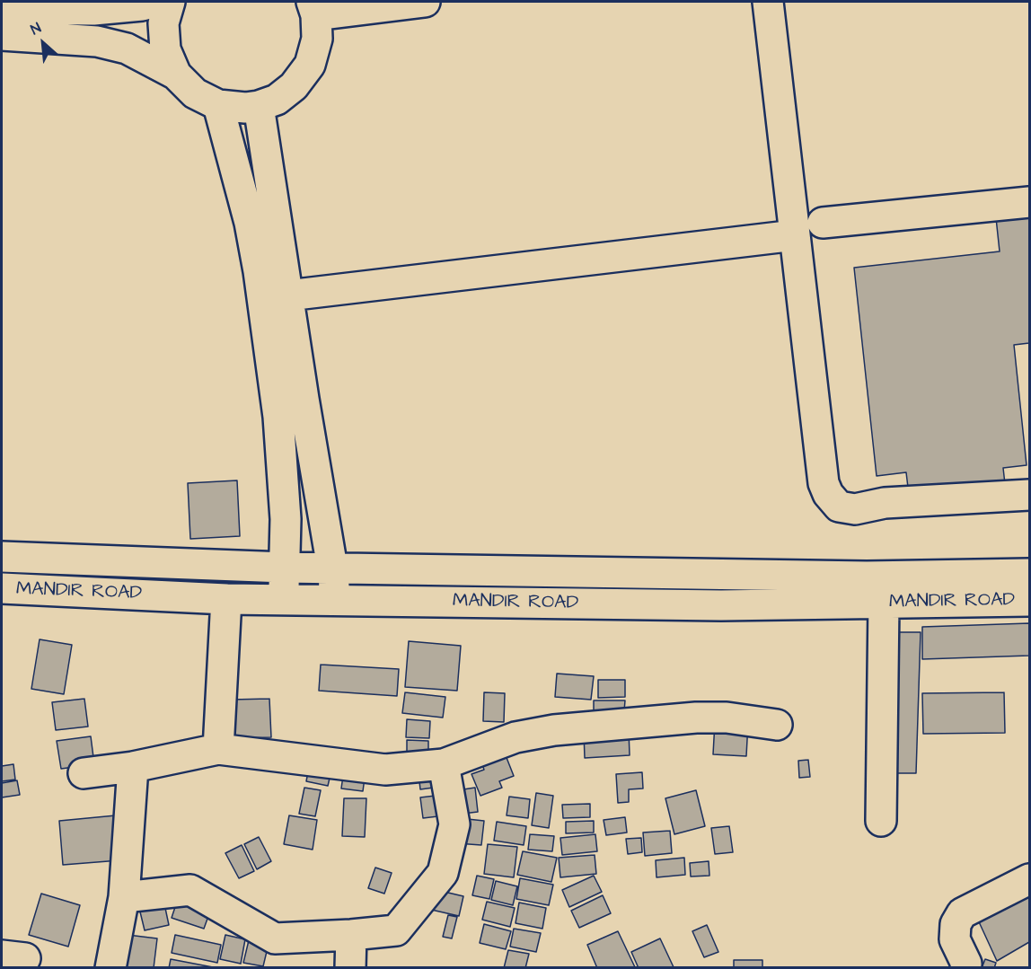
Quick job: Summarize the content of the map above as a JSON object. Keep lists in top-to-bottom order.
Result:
{
  "streets": {
    "street": ["MANDIR ROAD"]
  },
  "north": "top left"
}
